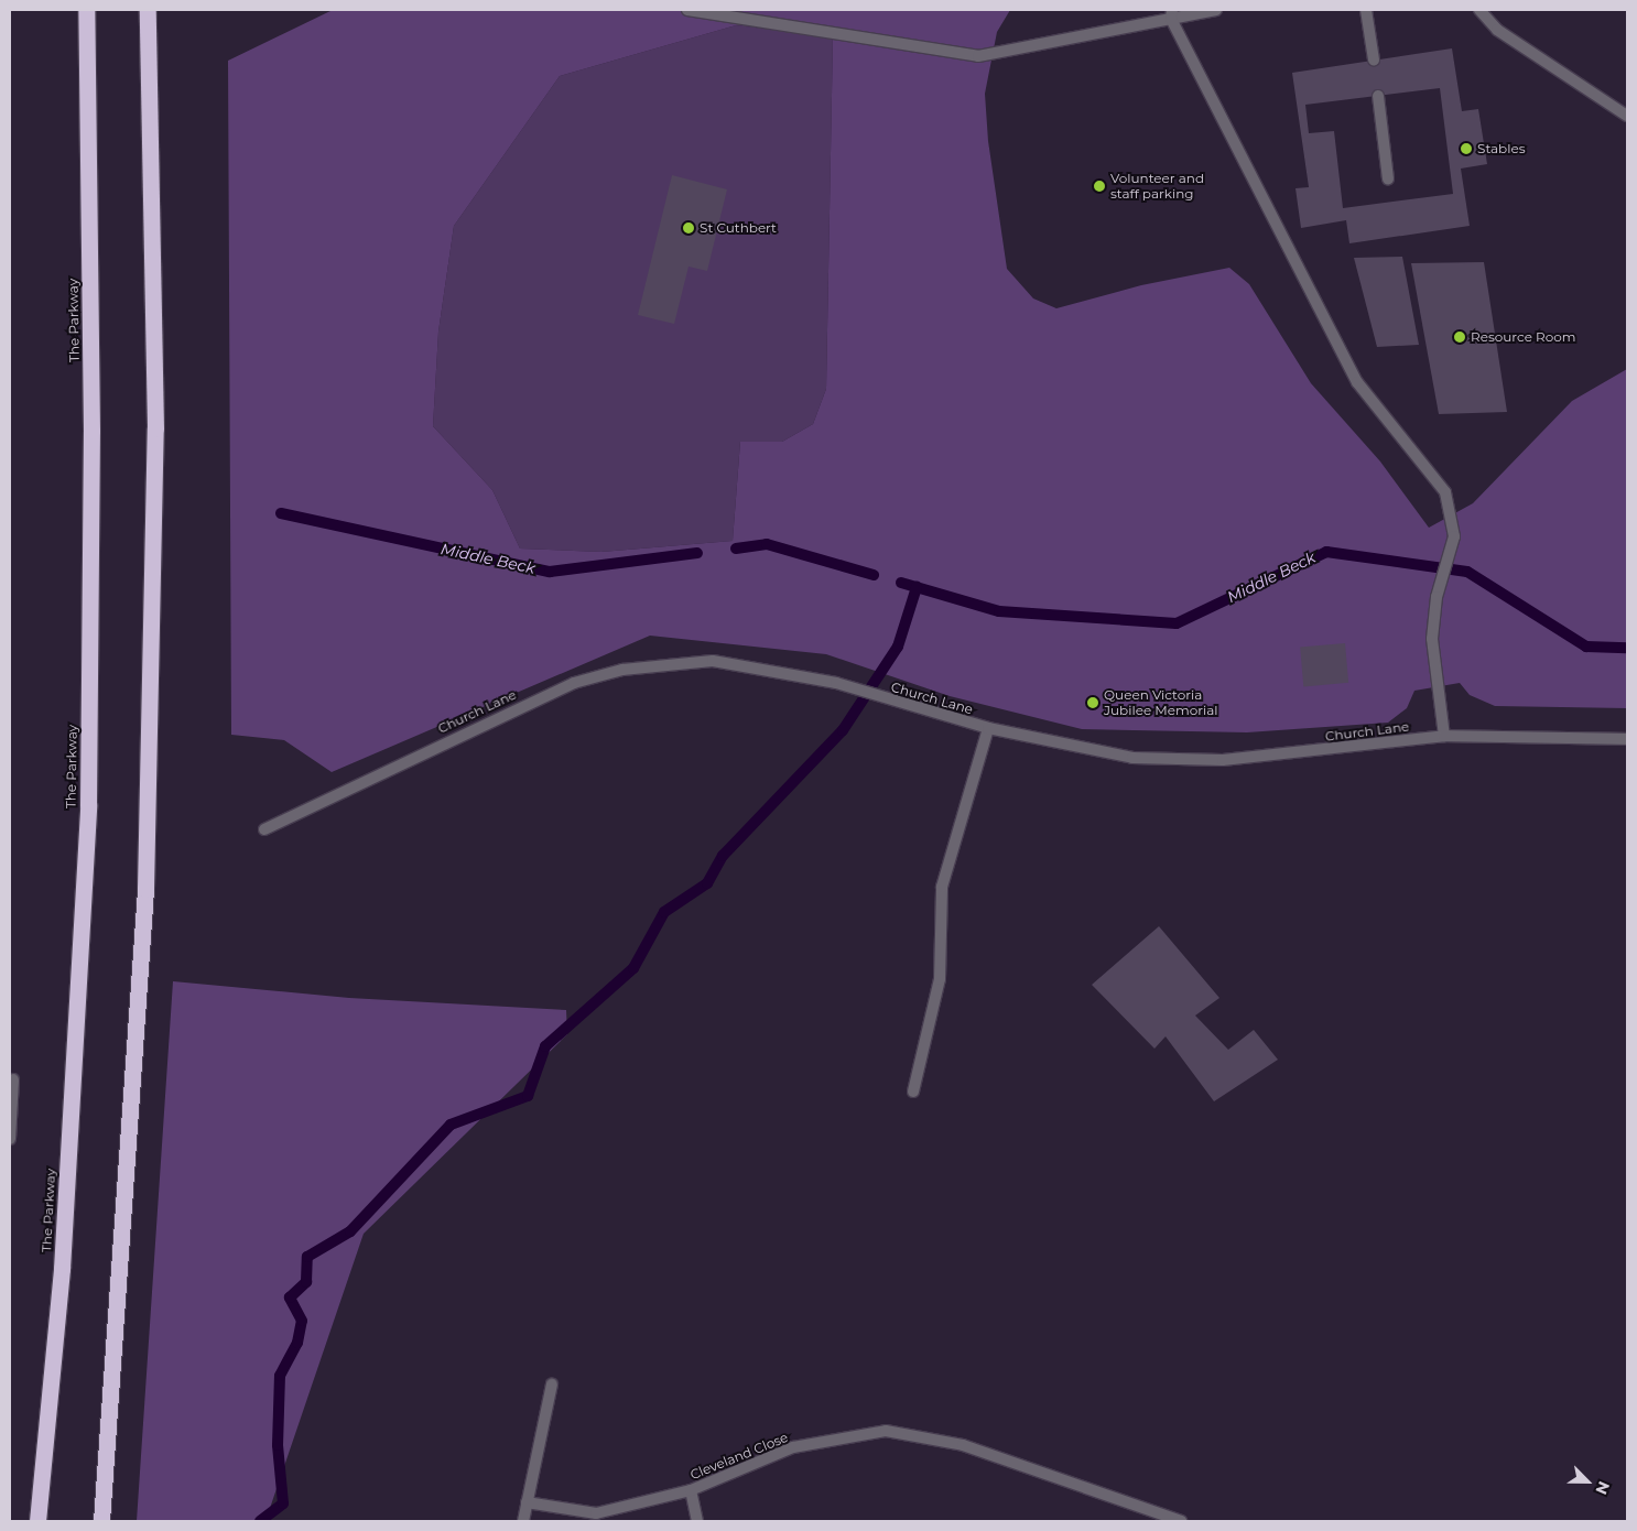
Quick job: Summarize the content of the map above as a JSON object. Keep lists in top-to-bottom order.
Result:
{
  "streets": {
    "highway": ["The Parkway"],
    "street": ["Church Lane", "Cleveland Close"]
  },
  "water": ["Middle Beck"],
  "places": [
    "Stables",
    "Volunteer and staff parking",
    "St Cuthbert",
    "Resource Room",
    "Queen Victoria Jubilee Memorial"
  ],
  "north": "bottom right"
}
